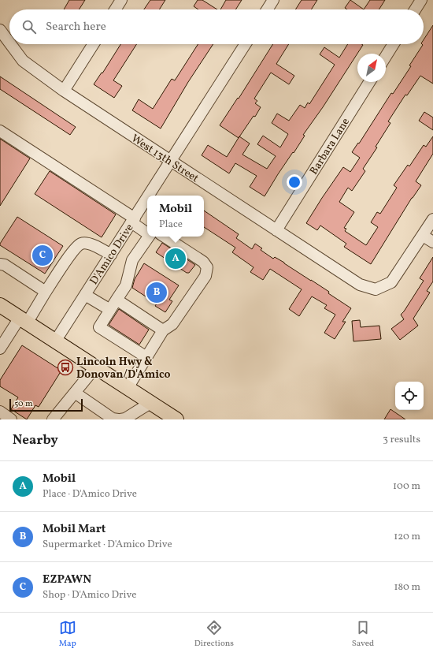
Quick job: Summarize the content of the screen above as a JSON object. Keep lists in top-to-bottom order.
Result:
{
  "streets": {
    "street": ["Barbara Lane", "West 13th Street", "D'Amico Drive"]
  },
  "crossings": [
    ["Barbara Lane", "West 13th Street"],
    ["West 13th Street", "D'Amico Drive"]
  ],
  "places": {
    "bus stop": ["Lincoln Hwy & Donovan/D'Amico"]
  },
  "scale_bar": "50 m",
  "north": "top right",
  "page": {
    "search": "Search here",
    "popup": ["Mobil", "Place"],
    "pins": ["C", "A", "B"],
    "scale": "50 m",
    "heading": ["Nearby", "3 results"],
    "list": [
      {
        "mark": "A",
        "name": "Mobil",
        "note": "Place · D'Amico Drive",
        "value": "100 m"
      },
      {
        "mark": "B",
        "name": "Mobil Mart",
        "note": "Supermarket · D'Amico Drive",
        "value": "120 m"
      },
      {
        "mark": "C",
        "name": "EZPAWN",
        "note": "Shop · D'Amico Drive",
        "value": "180 m"
      }
    ],
    "nav": ["Map", "Directions", "Saved"]
  }
}
